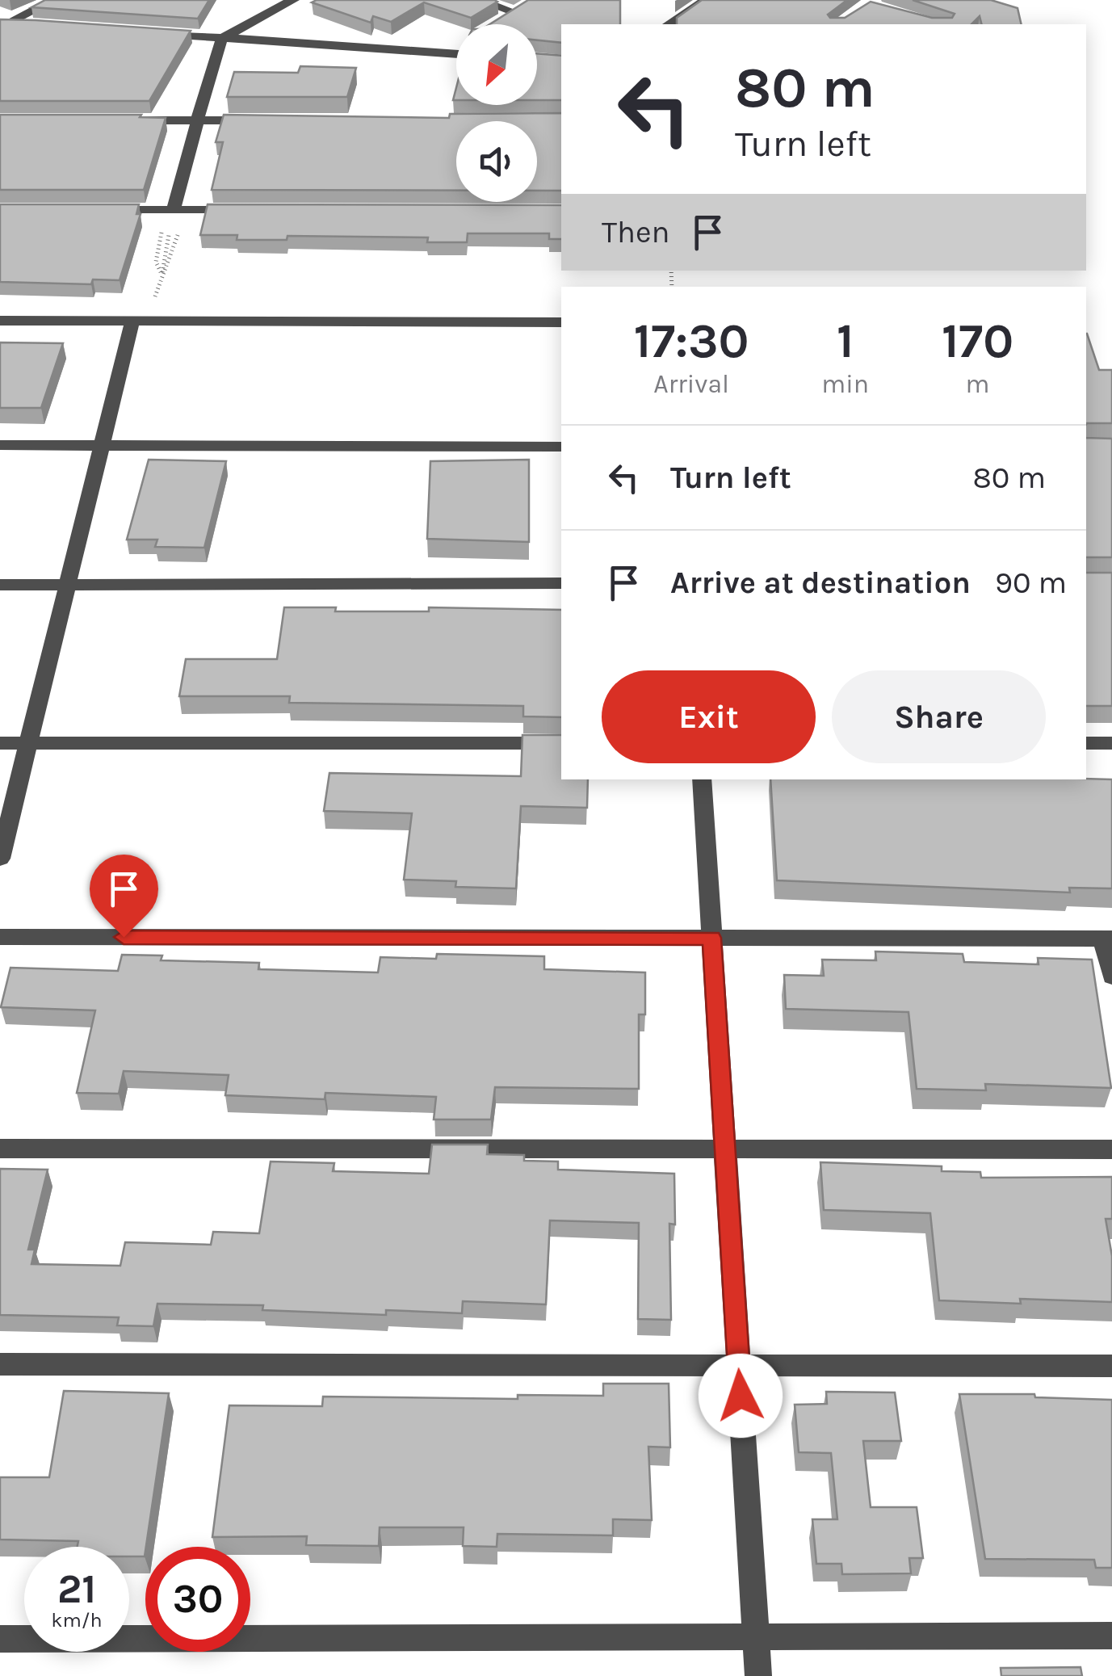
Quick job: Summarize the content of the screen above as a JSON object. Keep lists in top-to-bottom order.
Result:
{
  "north": "bottom left",
  "page": {
    "turn": ["80 m", "Turn left"],
    "then": "Then",
    "eta": [
      "17:30",
      "Arrival",
      "1",
      "min",
      "170",
      "m"
    ],
    "list": [
      {
        "name": "Turn left",
        "value": "80 m"
      },
      {
        "name": "Arrive at destination",
        "value": "90 m"
      }
    ],
    "buttons": ["Exit", "Share"],
    "speed": "21 km/h",
    "limit": "30"
  }
}
